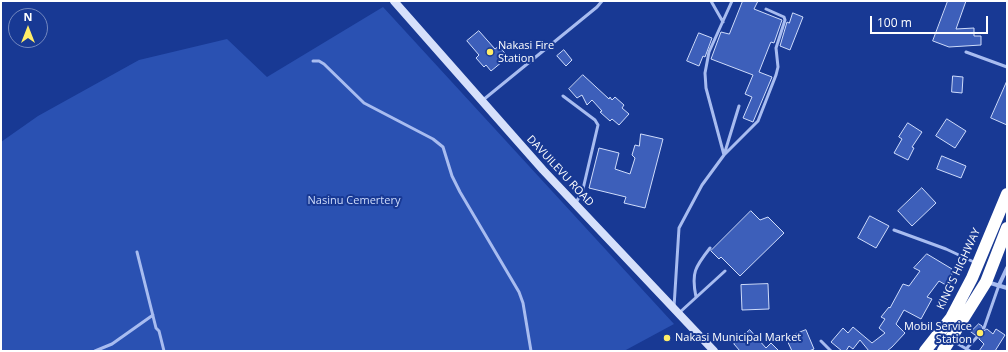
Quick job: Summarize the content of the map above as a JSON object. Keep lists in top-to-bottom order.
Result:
{
  "streets": {
    "highway": ["KING'S HIGHWAY"],
    "street": ["DAVUILEVU ROAD"]
  },
  "parks": ["Nasinu Cemertery"],
  "places": ["Nakasi Fire Station", "Mobil Service Station", "Nakasi Municipal Market"],
  "scale_bar": "100 m",
  "north": "top"
}
